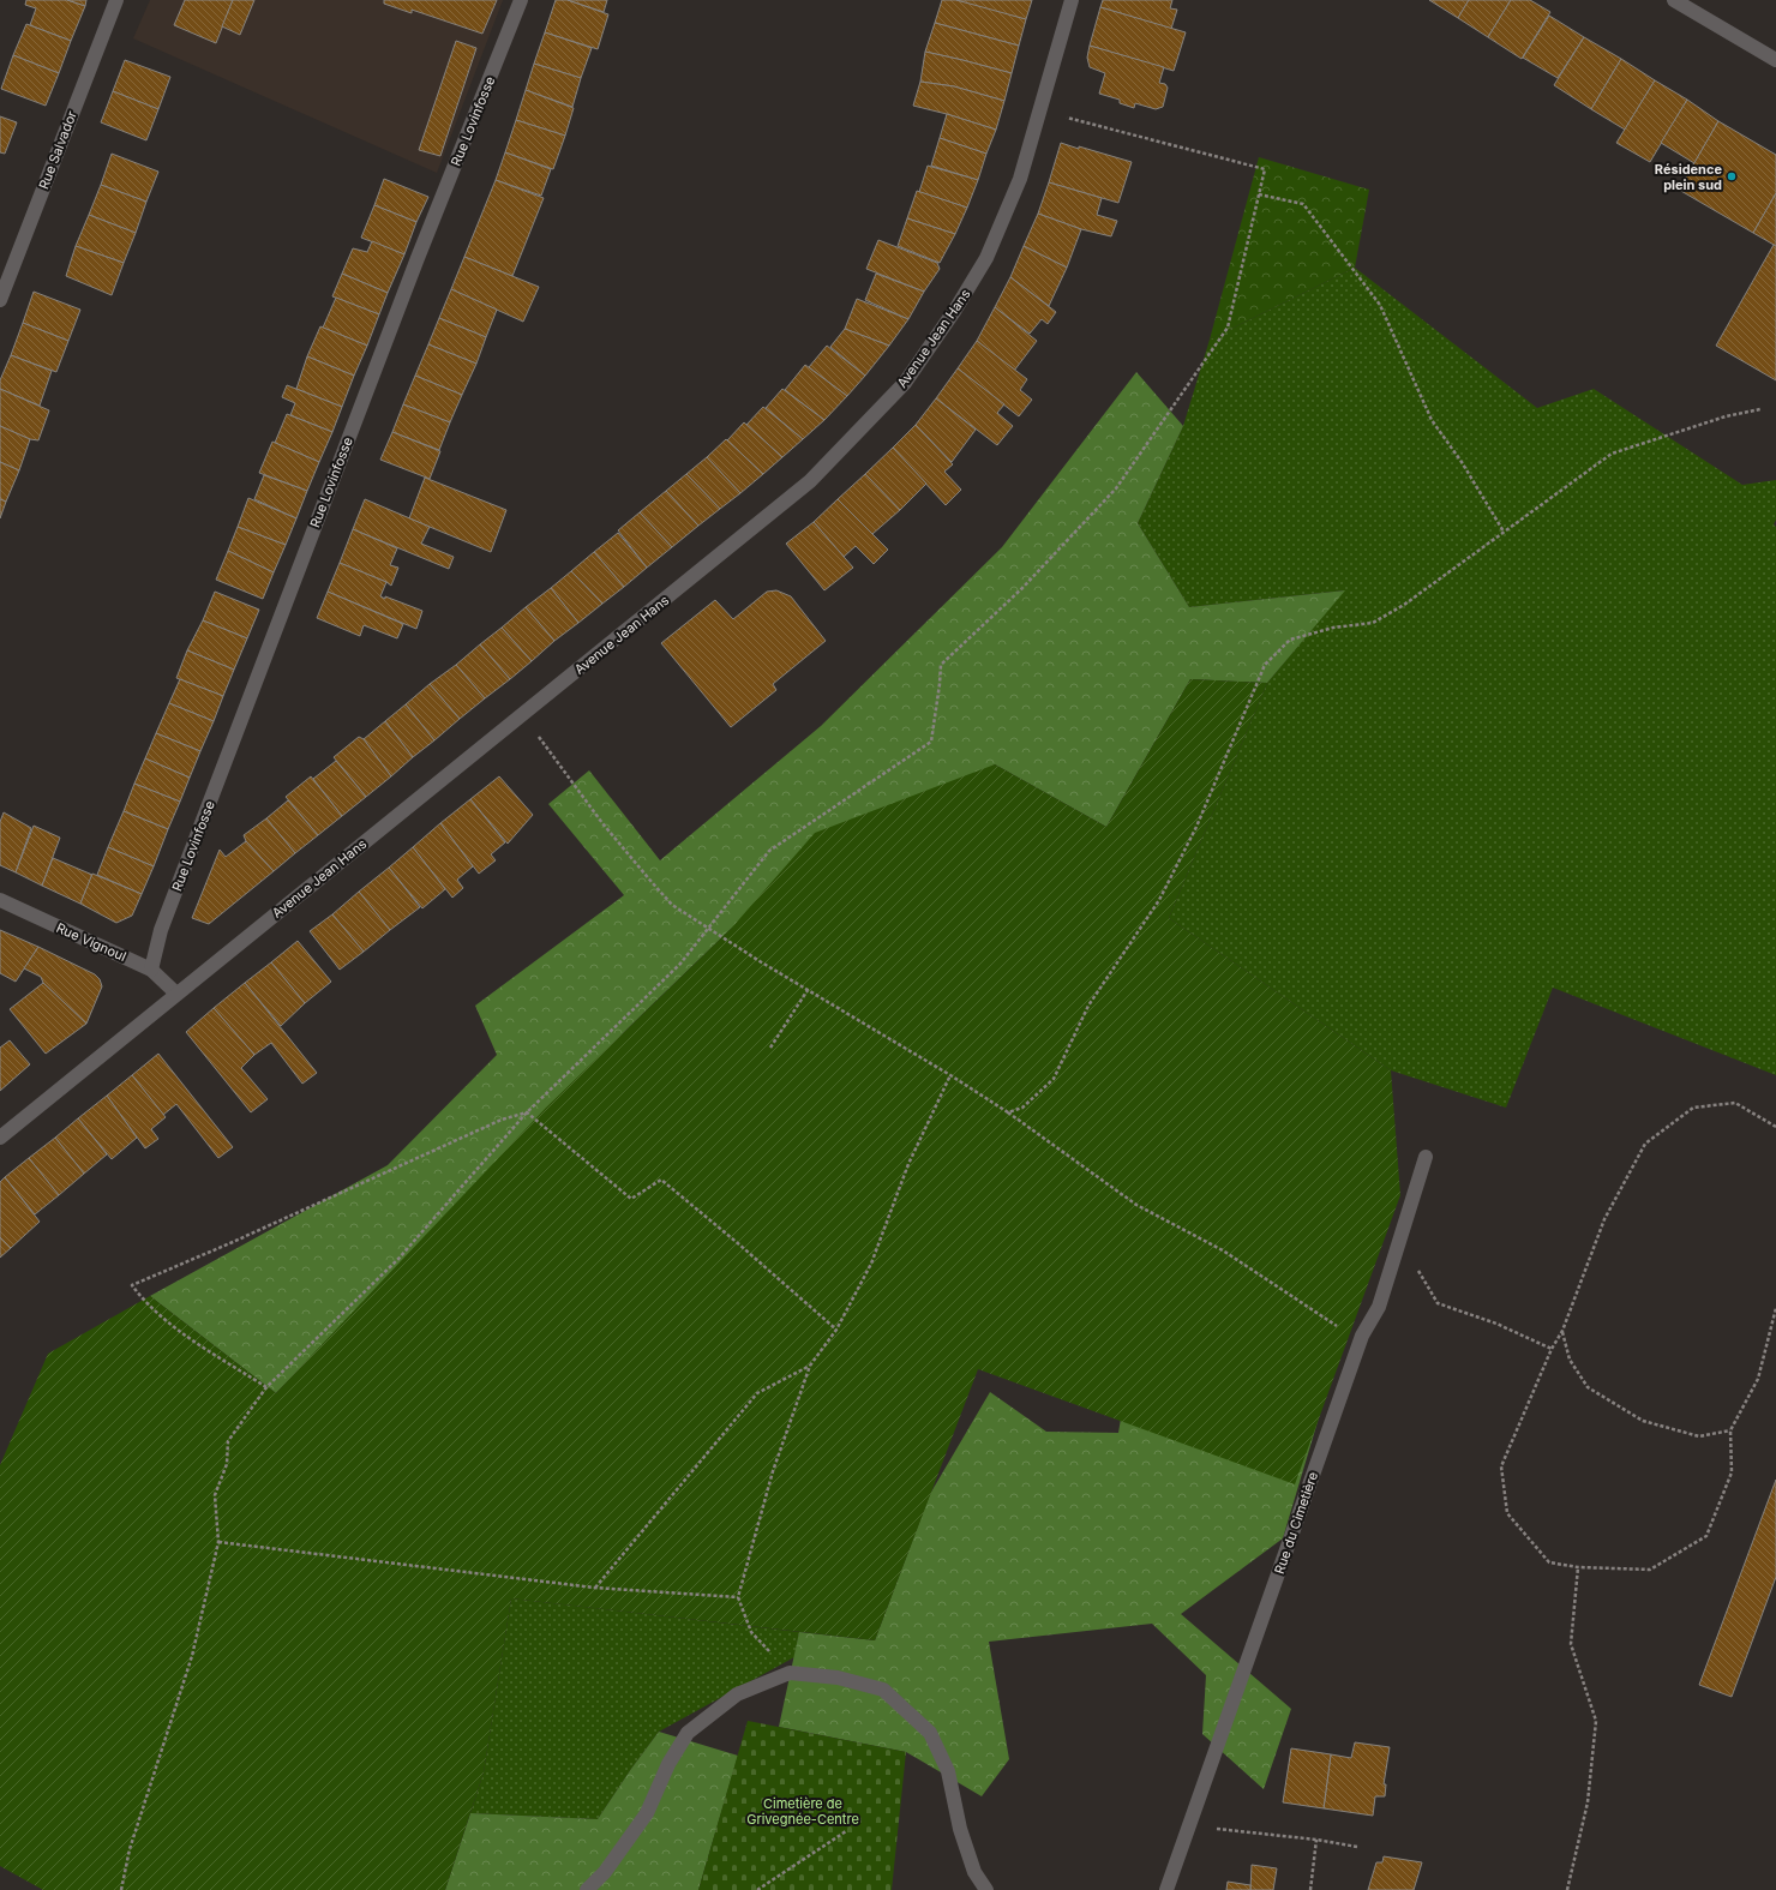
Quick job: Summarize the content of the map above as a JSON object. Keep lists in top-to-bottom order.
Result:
{
  "streets": {
    "street": [
      "Rue Lovinfosse",
      "Rue Salvador",
      "Avenue Jean Hans",
      "Rue Vignoul",
      "Rue du Cimetière"
    ]
  },
  "crossings": [
    ["Rue Lovinfosse", "Rue Vignoul"],
    ["Avenue Jean Hans", "Rue Vignoul"]
  ],
  "parks": ["Cimetière de Grivegnée-Centre"],
  "places": ["Résidence plein sud"]
}
